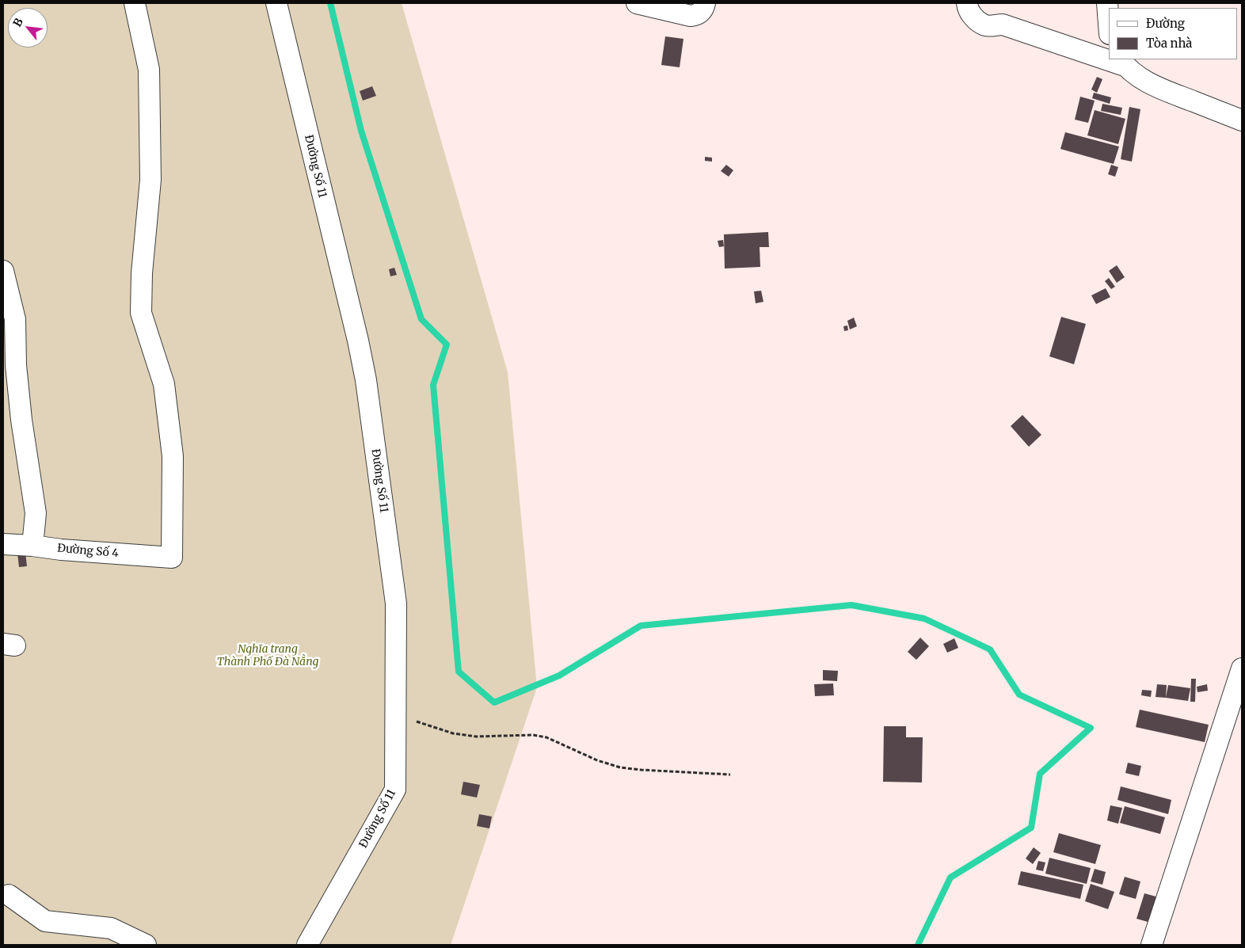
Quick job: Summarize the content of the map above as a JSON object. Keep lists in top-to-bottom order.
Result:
{
  "streets": {
    "street": ["Đường Số 11", "Đường Số 4"]
  },
  "parks": ["Nghĩa trang Thành Phố Đà Nẵng"],
  "legend": ["Đường", "Tòa nhà"],
  "north": "top left"
}
